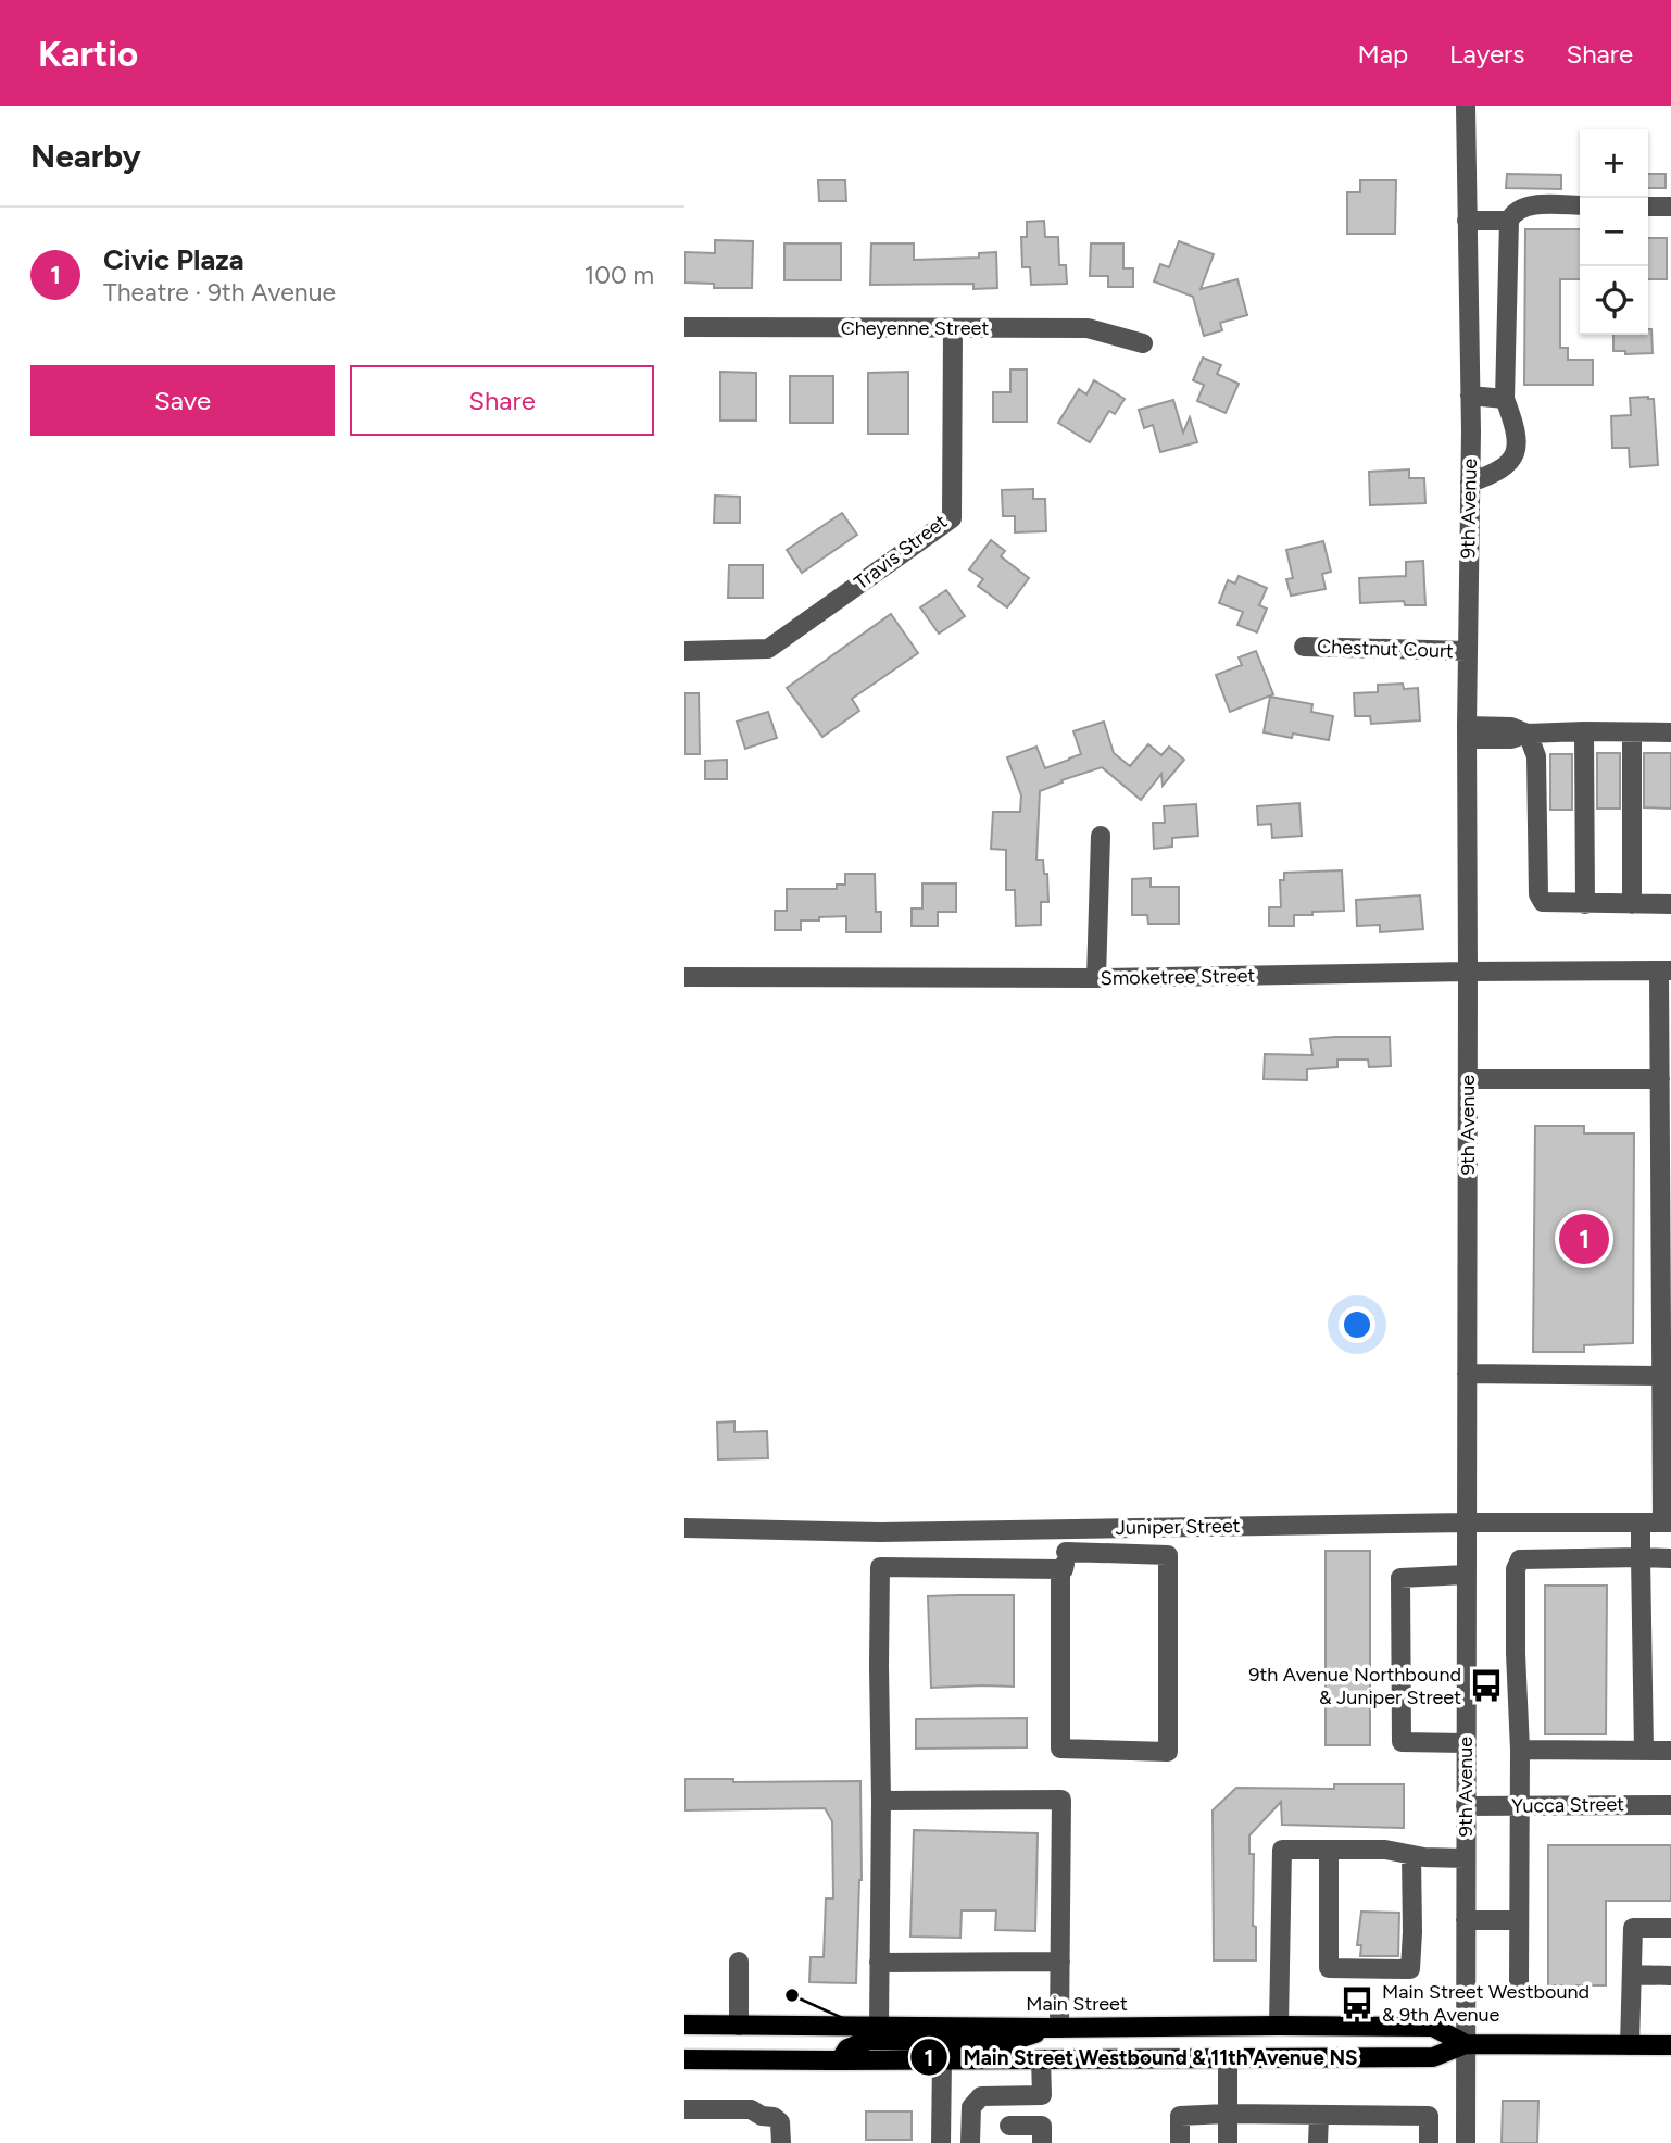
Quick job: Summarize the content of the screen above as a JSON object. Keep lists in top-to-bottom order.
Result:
{
  "streets": {
    "main road": ["Main Street"],
    "street": [
      "Cheyenne Street",
      "9th Avenue",
      "Travis Street",
      "Chestnut Court",
      "Smoketree Street",
      "Juniper Street",
      "Yucca Street"
    ]
  },
  "crossings": [
    ["Cheyenne Street", "Travis Street"],
    ["9th Avenue", "Chestnut Court"],
    ["9th Avenue", "Smoketree Street"],
    ["9th Avenue", "Juniper Street"],
    ["9th Avenue", "Yucca Street"],
    ["9th Avenue", "Main Street"]
  ],
  "places": {
    "bus stop": ["9th Avenue Northbound & Juniper Street", "Main Street Westbound & 9th Avenue"],
    "other": ["Main Street Westbound & 11th Avenue NS"]
  },
  "page": {
    "header": "Kartio",
    "nav": ["Map", "Layers", "Share"],
    "heading": "Nearby",
    "map_buttons": ["+", "−"],
    "list": [
      {
        "mark": "1",
        "name": "Civic Plaza",
        "note": "Theatre · 9th Avenue",
        "value": "100 m"
      }
    ],
    "buttons": ["Save", "Share"],
    "pins": "1"
  }
}
